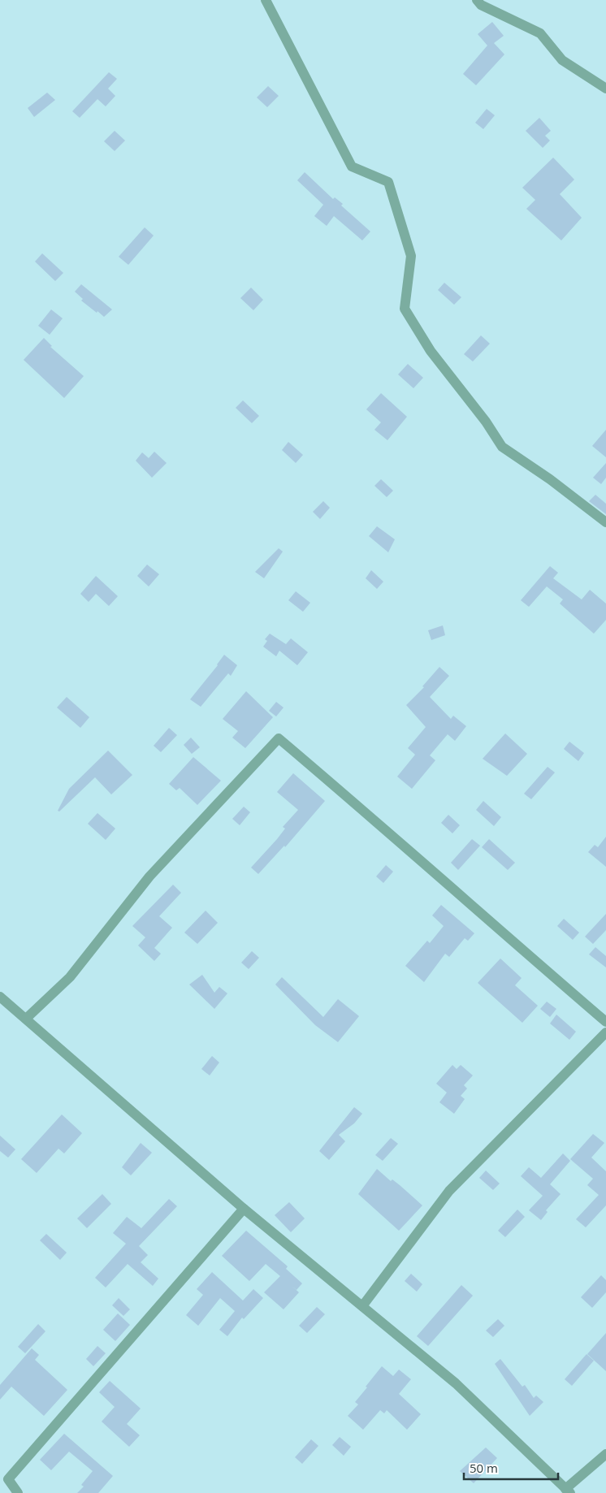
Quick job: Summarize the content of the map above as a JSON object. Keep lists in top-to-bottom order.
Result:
{
  "scale_bar": "50 m"
}
